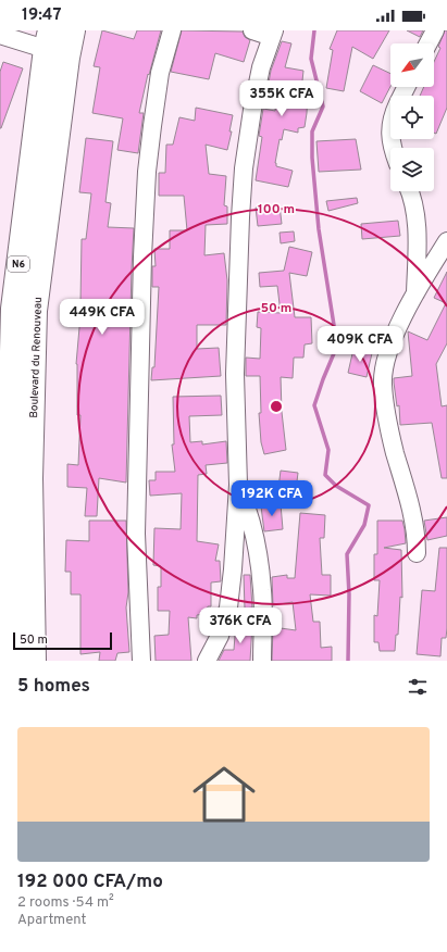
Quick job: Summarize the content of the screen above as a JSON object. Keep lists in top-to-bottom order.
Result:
{
  "streets": {
    "highway": ["N6", "Boulevard du Renouveau"]
  },
  "crossings": [
    ["N6", "Boulevard du Renouveau"]
  ],
  "scale_bar": "50 m",
  "north": "bottom left",
  "page": {
    "status": "19:47",
    "price": [
      "355K CFA",
      "449K CFA",
      "409K CFA",
      "192K CFA",
      "376K CFA"
    ],
    "scale": "50 m",
    "heading": "5 homes",
    "list": [
      {
        "name": "192 000 CFA/mo",
        "note": "2 rooms · 54 m² · Apartment"
      }
    ]
  },
  "rings": ["100 m", "50 m"]
}
